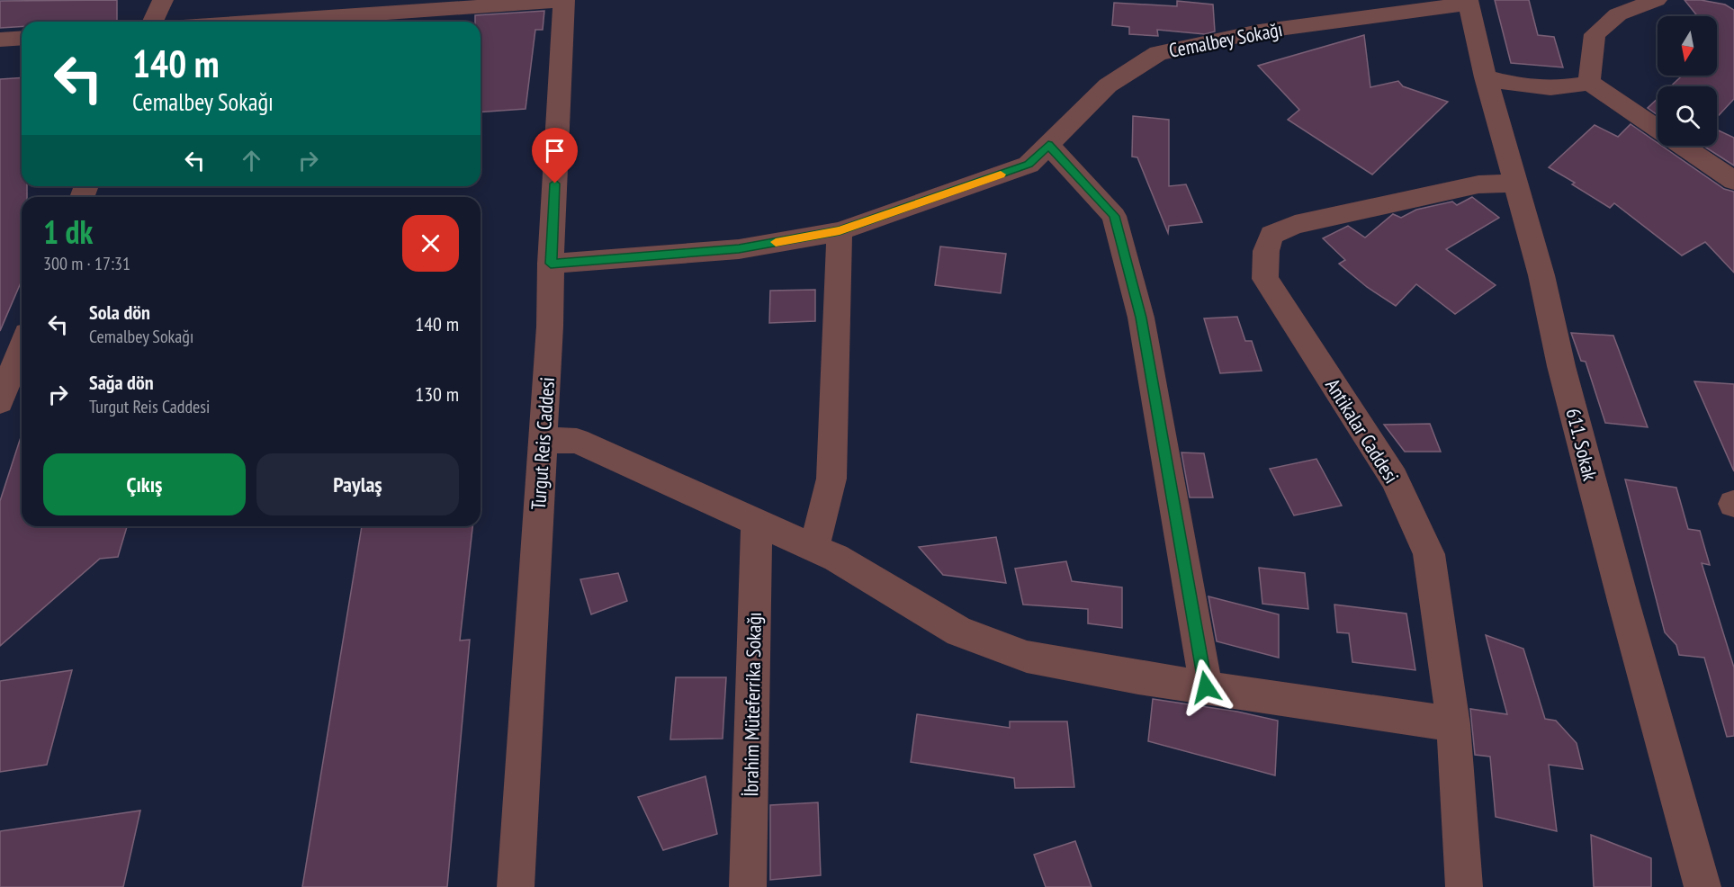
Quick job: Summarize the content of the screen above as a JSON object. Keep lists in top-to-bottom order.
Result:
{
  "streets": {
    "street": [
      "Cemalbey Sokağı",
      "Antikalar Caddesi",
      "Turgut Reis Caddesi",
      "611. Sokak",
      "İbrahim Müteferrika Sokağı"
    ]
  },
  "crossings": [
    ["Cemalbey Sokağı", "Turgut Reis Caddesi"],
    ["Cemalbey Sokağı", "611. Sokak"],
    ["Antikalar Caddesi", "611. Sokak"]
  ],
  "north": "bottom",
  "page": {
    "turn": ["140 m", "Cemalbey Sokağı"],
    "heading": ["1 dk", "300 m · 17:31"],
    "list": [
      {
        "name": "Sola dön",
        "note": "Cemalbey Sokağı",
        "value": "140 m"
      },
      {
        "name": "Sağa dön",
        "note": "Turgut Reis Caddesi",
        "value": "130 m"
      }
    ],
    "buttons": ["Çıkış", "Paylaş"]
  }
}
